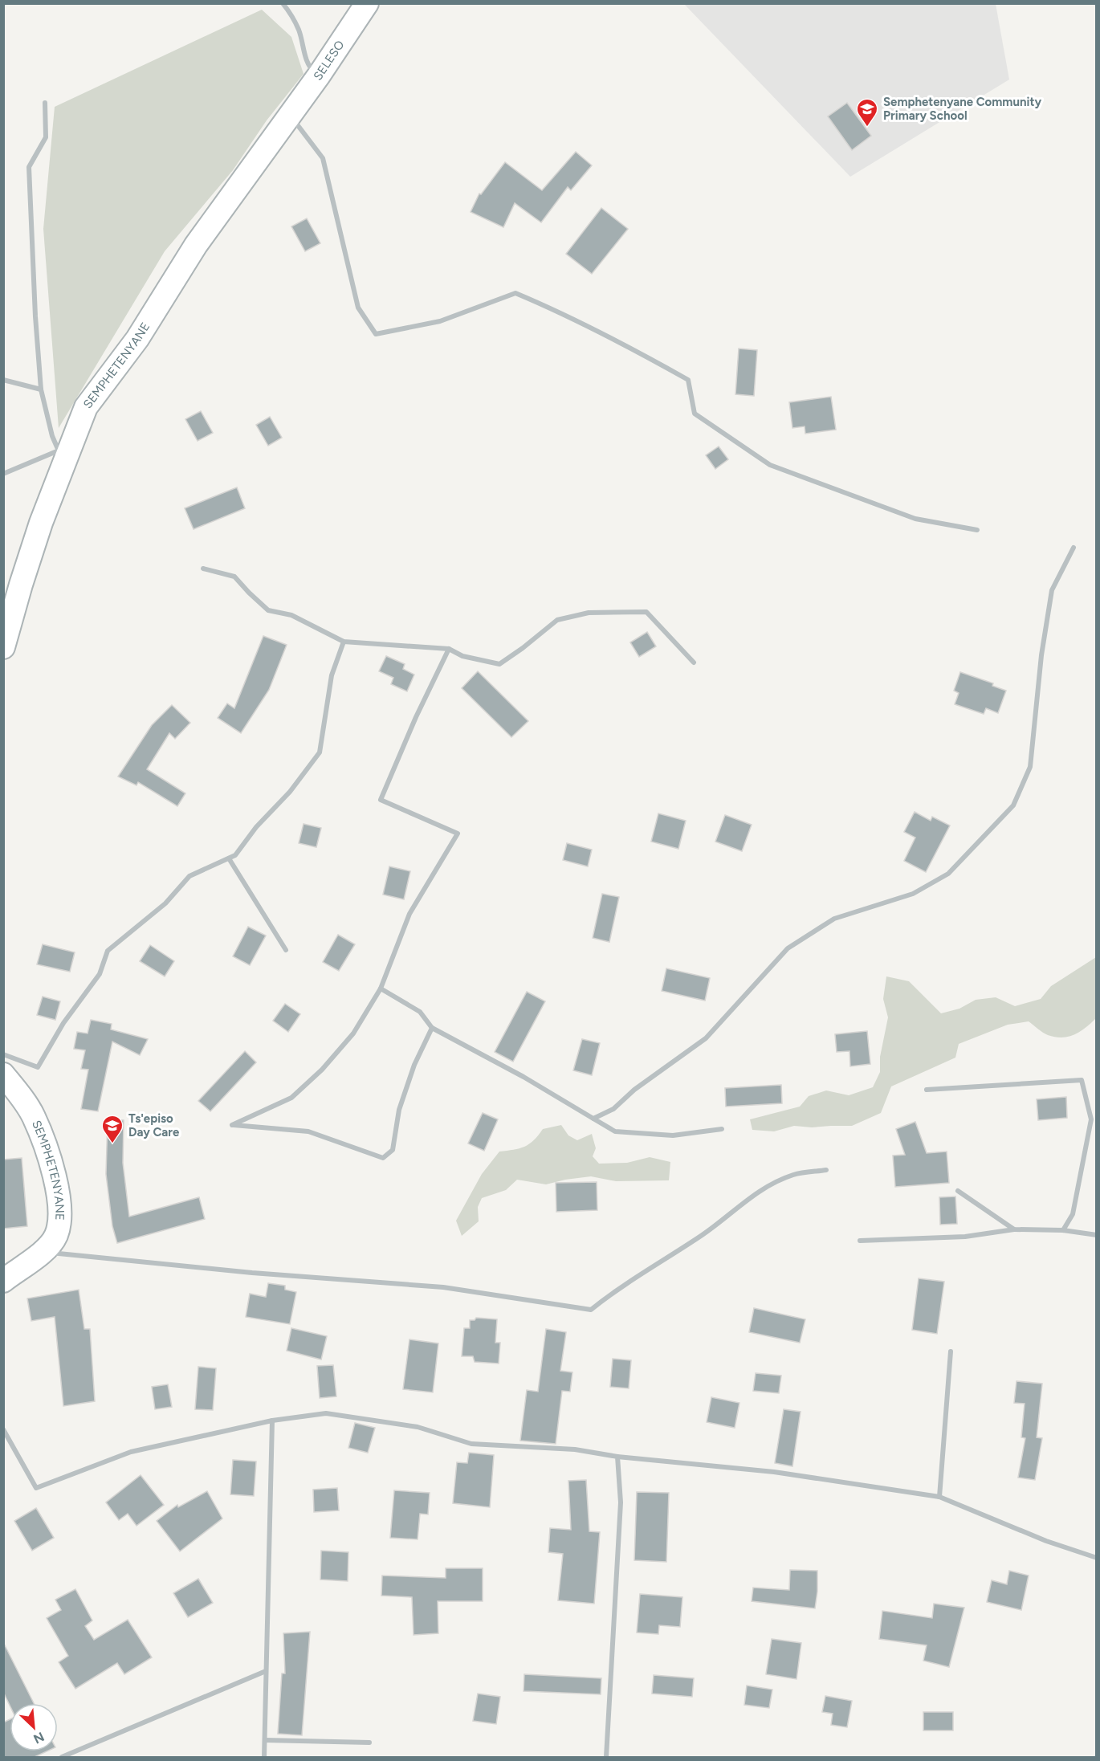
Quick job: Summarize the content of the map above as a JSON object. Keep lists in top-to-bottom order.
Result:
{
  "streets": {
    "main road": ["SELESO", "SEMPHETENYANE"]
  },
  "crossings": [
    ["SELESO", "SEMPHETENYANE"]
  ],
  "places": {
    "school or university": ["Semphetenyane Community Primary School", "Ts'episo Day Care"]
  },
  "north": "bottom right"
}
